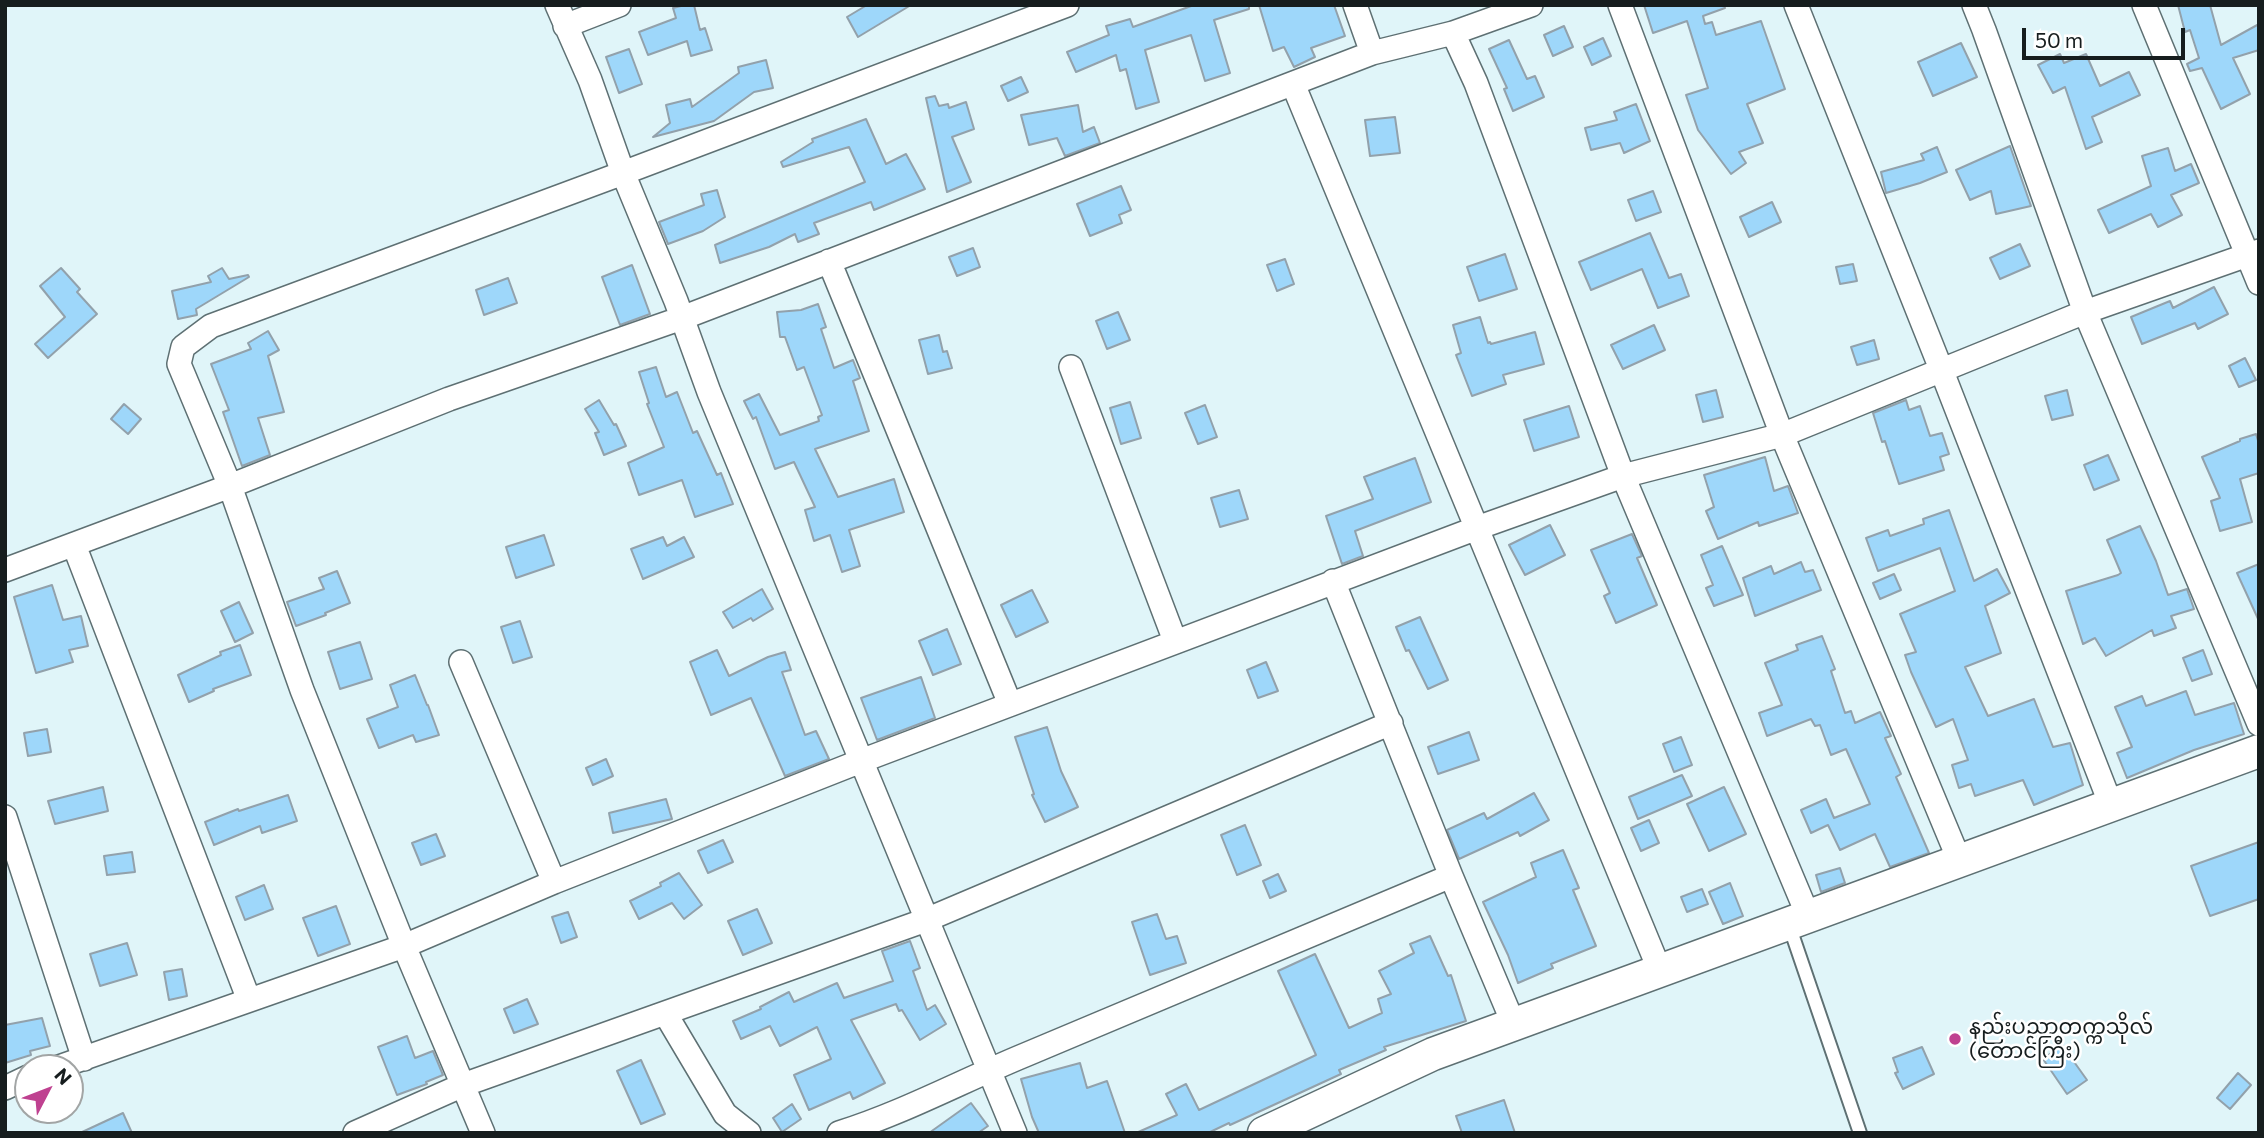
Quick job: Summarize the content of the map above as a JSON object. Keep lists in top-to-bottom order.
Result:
{
  "places": ["နည်းပညာတက္ကသိုလ် (တောင်ကြီး)"],
  "scale_bar": "50 m",
  "north": "top right"
}
